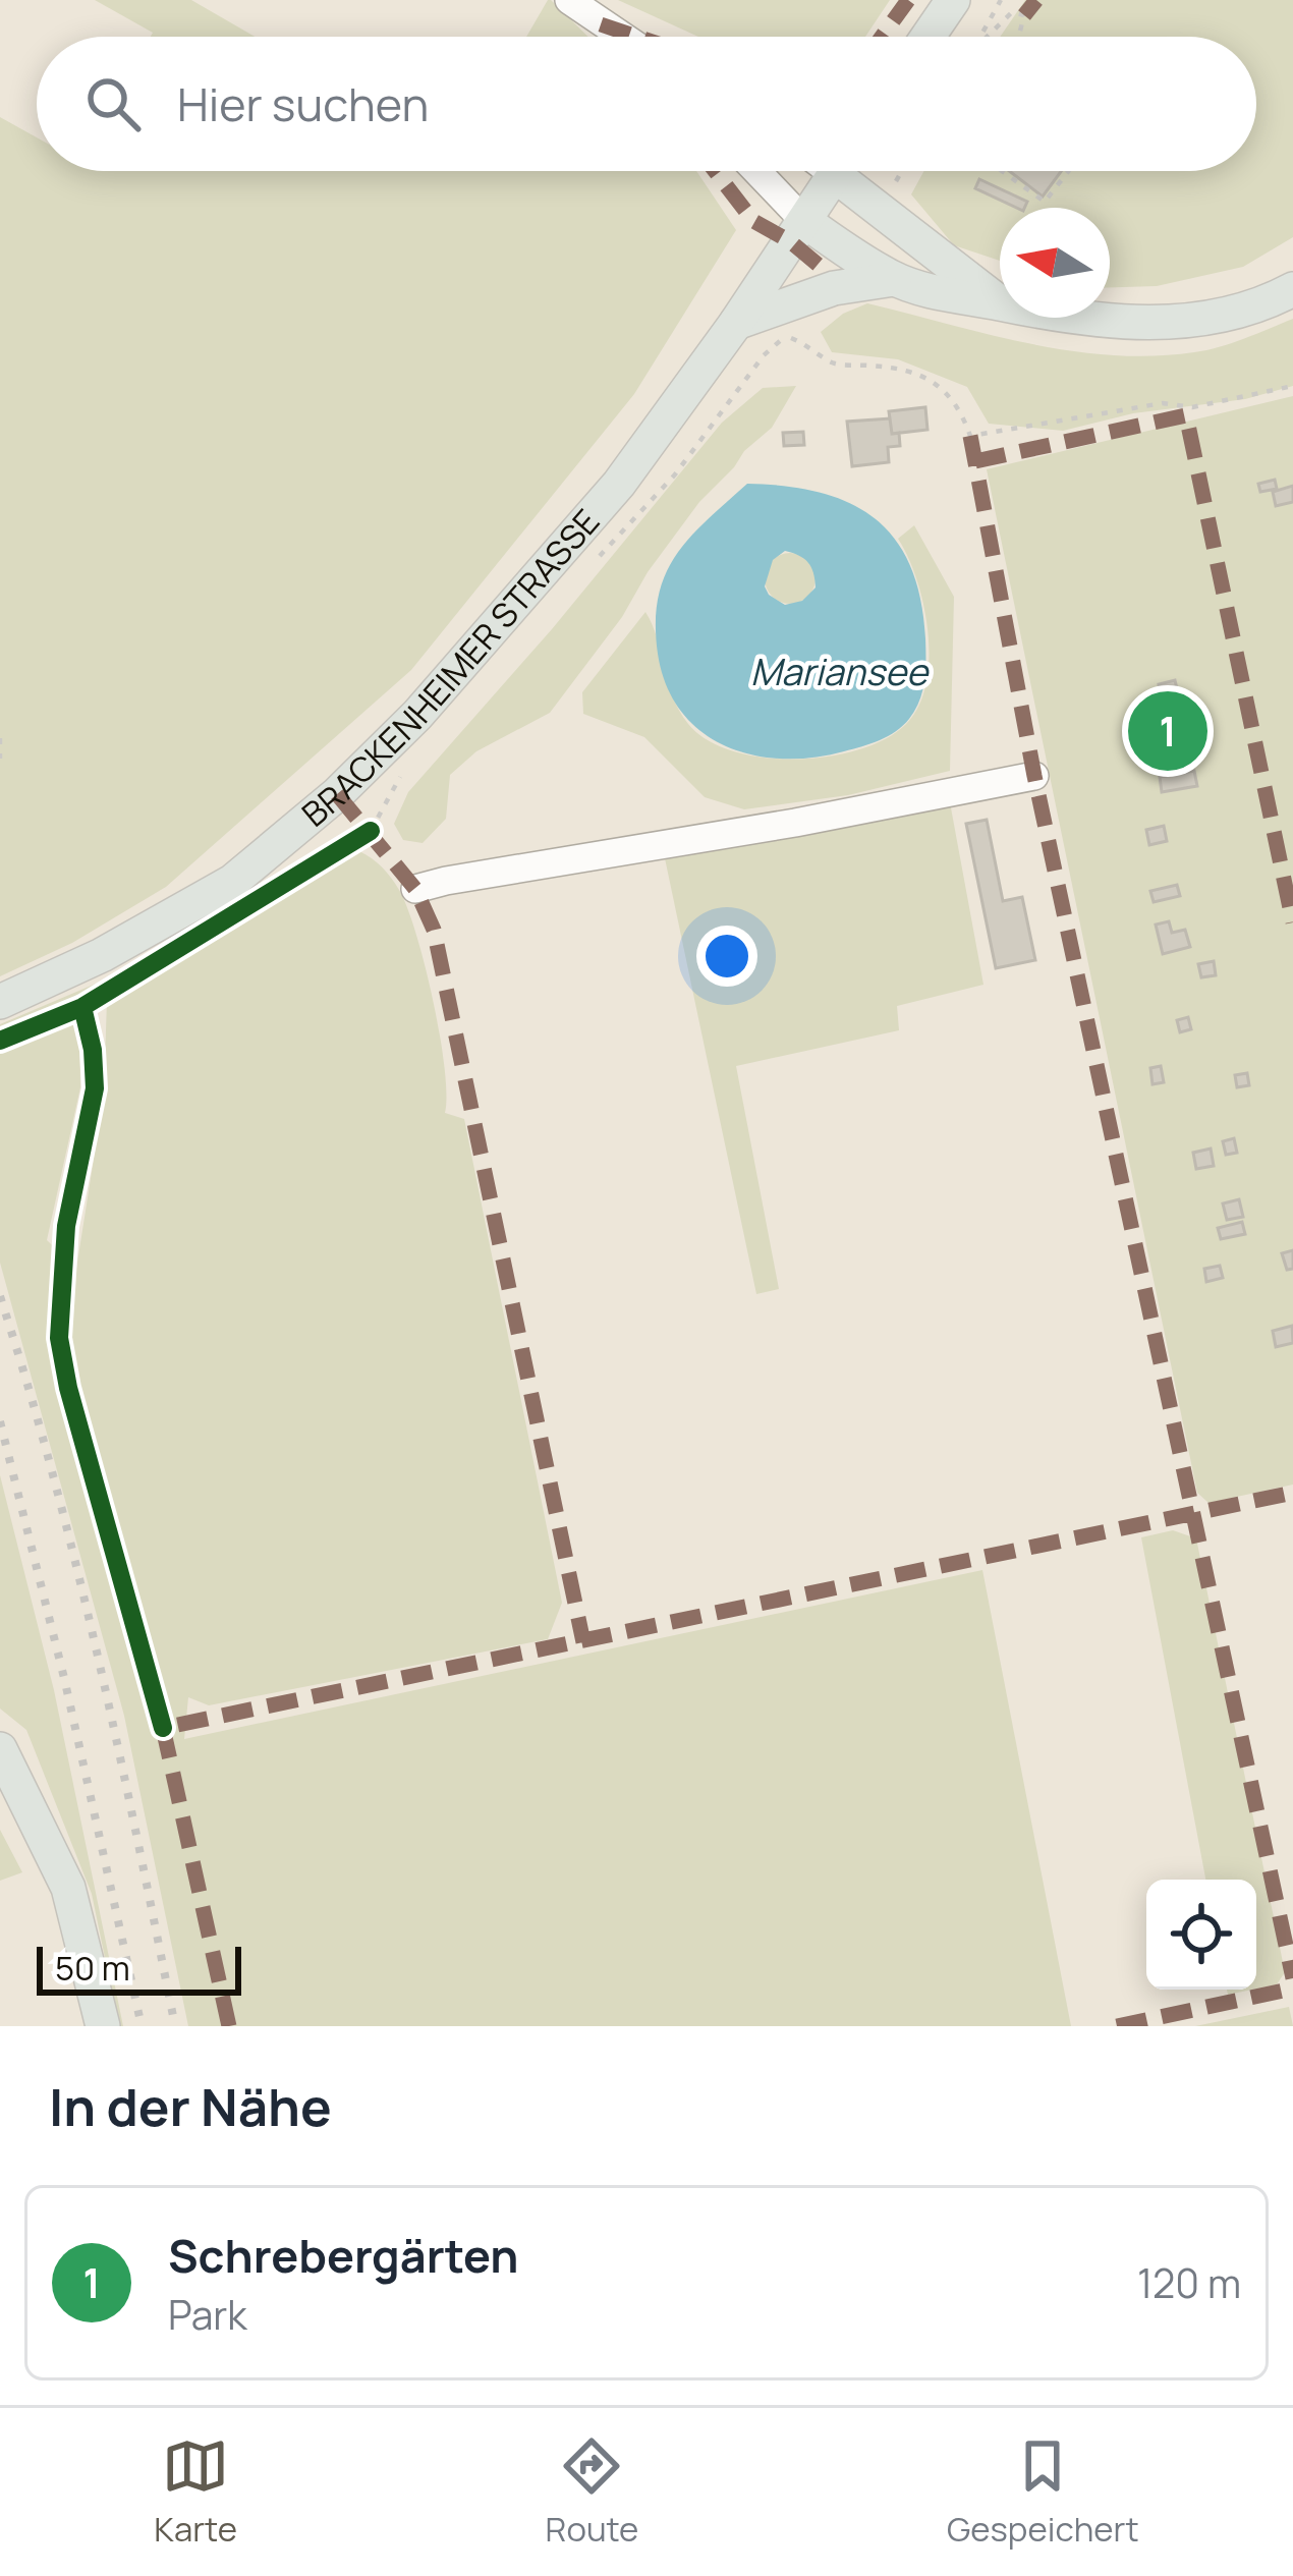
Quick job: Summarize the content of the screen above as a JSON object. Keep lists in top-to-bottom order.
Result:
{
  "streets": {
    "main road": ["BRACKENHEIMER STRASSE"]
  },
  "water": ["Mariansee"],
  "scale_bar": "50 m",
  "north": "left",
  "page": {
    "search": "Hier suchen",
    "pins": "1",
    "scale": "50 m",
    "heading": "In der Nähe",
    "list": [
      {
        "mark": "1",
        "name": "Schrebergärten",
        "note": "Park",
        "value": "120 m"
      }
    ],
    "nav": ["Karte", "Route", "Gespeichert"]
  }
}
